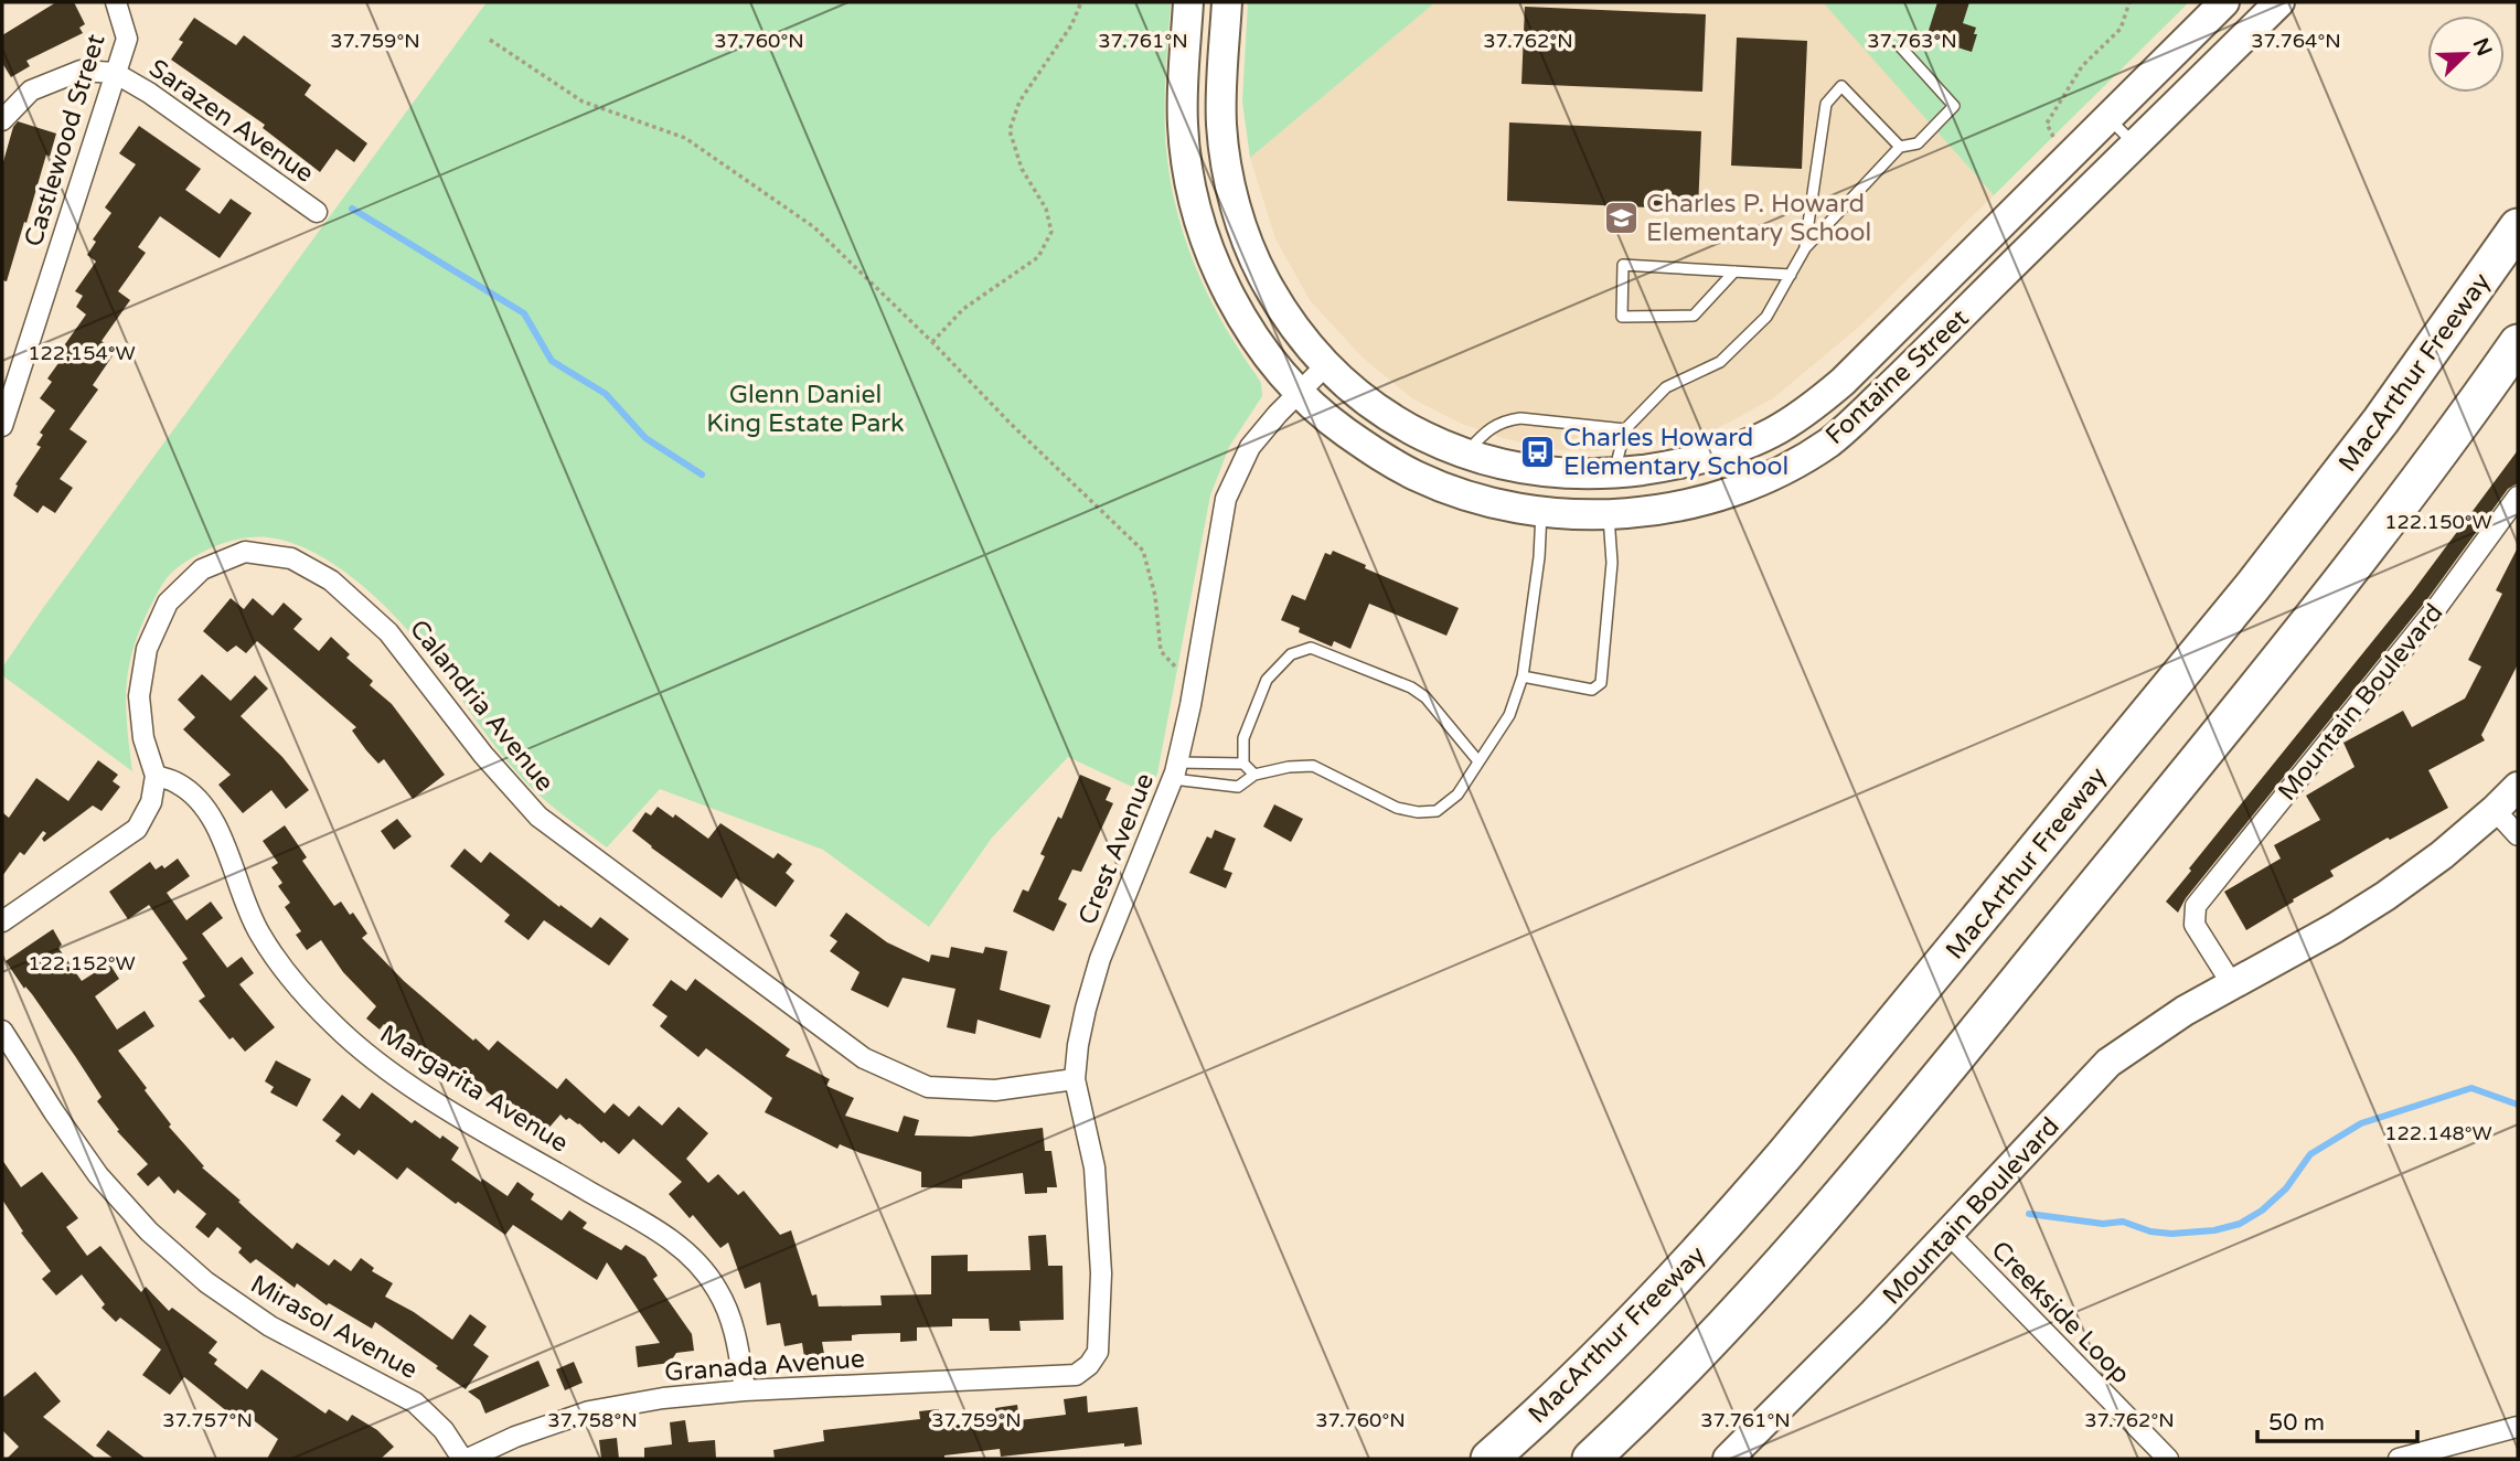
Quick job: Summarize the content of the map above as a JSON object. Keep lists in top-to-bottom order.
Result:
{
  "streets": {
    "highway": ["MacArthur Freeway"],
    "street": [
      "Sarazen Avenue",
      "Castlewood Street",
      "Fontaine Street",
      "Mountain Boulevard",
      "Calandria Avenue",
      "Crest Avenue",
      "Margarita Avenue",
      "Creekside Loop",
      "Mirasol Avenue",
      "Granada Avenue"
    ]
  },
  "crossings": [
    ["Sarazen Avenue", "Castlewood Street"],
    ["Fontaine Street", "Crest Avenue"],
    ["Mountain Boulevard", "Creekside Loop"],
    ["Calandria Avenue", "Crest Avenue"],
    ["Calandria Avenue", "Margarita Avenue"],
    ["Crest Avenue", "Granada Avenue"],
    ["Margarita Avenue", "Granada Avenue"],
    ["Mirasol Avenue", "Granada Avenue"]
  ],
  "parks": ["Glenn Daniel King Estate Park"],
  "places": {
    "school or university": ["Charles P. Howard Elementary School"],
    "bus stop": ["Charles Howard Elementary School"]
  },
  "scale_bar": "50 m",
  "north": "top right",
  "coordinates": [
    "37.759°N",
    "37.760°N",
    "37.761°N",
    "37.762°N",
    "37.763°N",
    "37.764°N",
    "122.154°W",
    "122.150°W",
    "122.152°W",
    "122.148°W",
    "37.757°N",
    "37.758°N"
  ]
}
